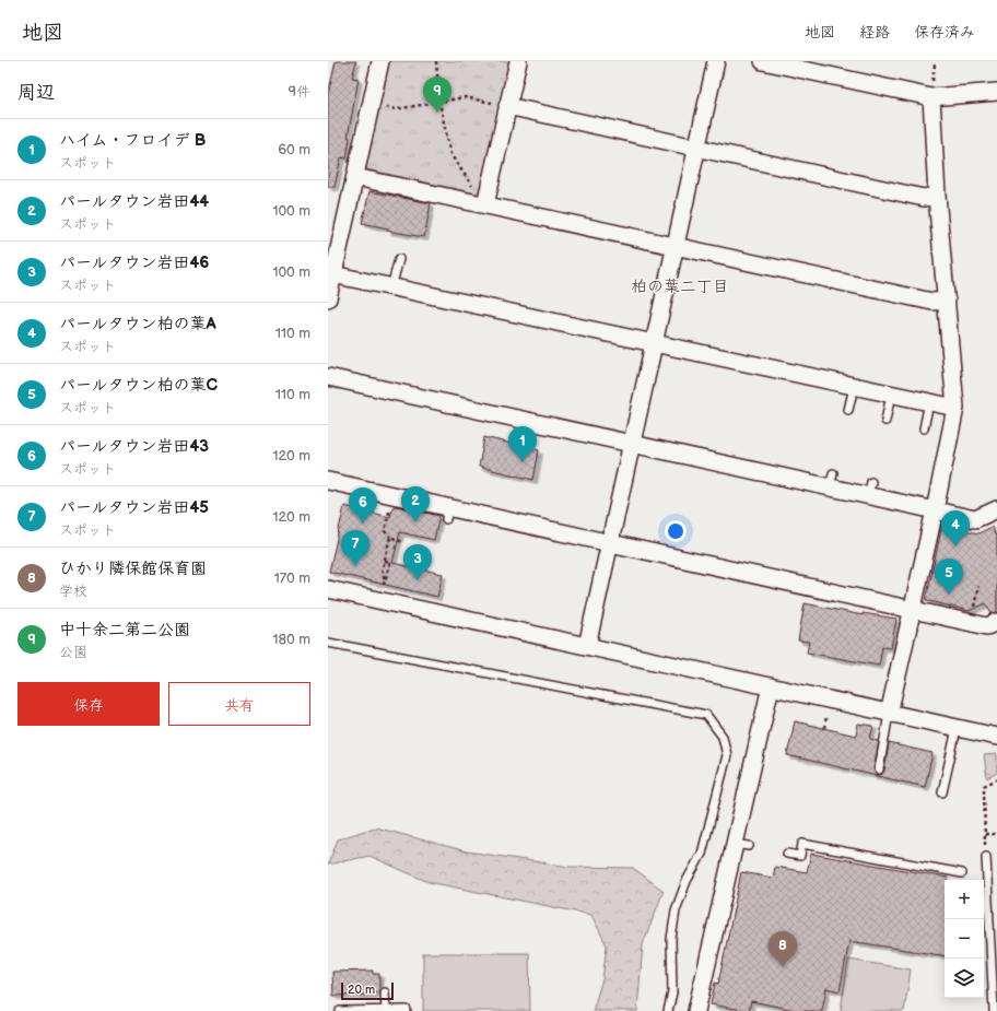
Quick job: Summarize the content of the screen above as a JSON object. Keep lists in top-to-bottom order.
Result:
{
  "districts": ["柏の葉二丁目"],
  "scale_bar": "20 m",
  "page": {
    "header": "地図",
    "nav": ["地図", "経路", "保存済み"],
    "heading": ["周辺", "9件"],
    "pins": [
      "9",
      "1",
      "2",
      "6",
      "4",
      "7",
      "3",
      "5",
      "8"
    ],
    "list": [
      {
        "mark": "1",
        "name": "ハイム・フロイデ B",
        "note": "スポット",
        "value": "60 m"
      },
      {
        "mark": "2",
        "name": "パールタウン岩田44",
        "note": "スポット",
        "value": "100 m"
      },
      {
        "mark": "3",
        "name": "パールタウン岩田46",
        "note": "スポット",
        "value": "100 m"
      },
      {
        "mark": "4",
        "name": "パールタウン柏の葉A",
        "note": "スポット",
        "value": "110 m"
      },
      {
        "mark": "5",
        "name": "パールタウン柏の葉C",
        "note": "スポット",
        "value": "110 m"
      },
      {
        "mark": "6",
        "name": "パールタウン岩田43",
        "note": "スポット",
        "value": "120 m"
      },
      {
        "mark": "7",
        "name": "パールタウン岩田45",
        "note": "スポット",
        "value": "120 m"
      },
      {
        "mark": "8",
        "name": "ひかり隣保館保育園",
        "note": "学校",
        "value": "170 m"
      },
      {
        "mark": "9",
        "name": "中十余二第二公園",
        "note": "公園",
        "value": "180 m"
      }
    ],
    "buttons": ["保存", "共有"],
    "map_buttons": ["+", "−"],
    "scale": "20 m"
  }
}
